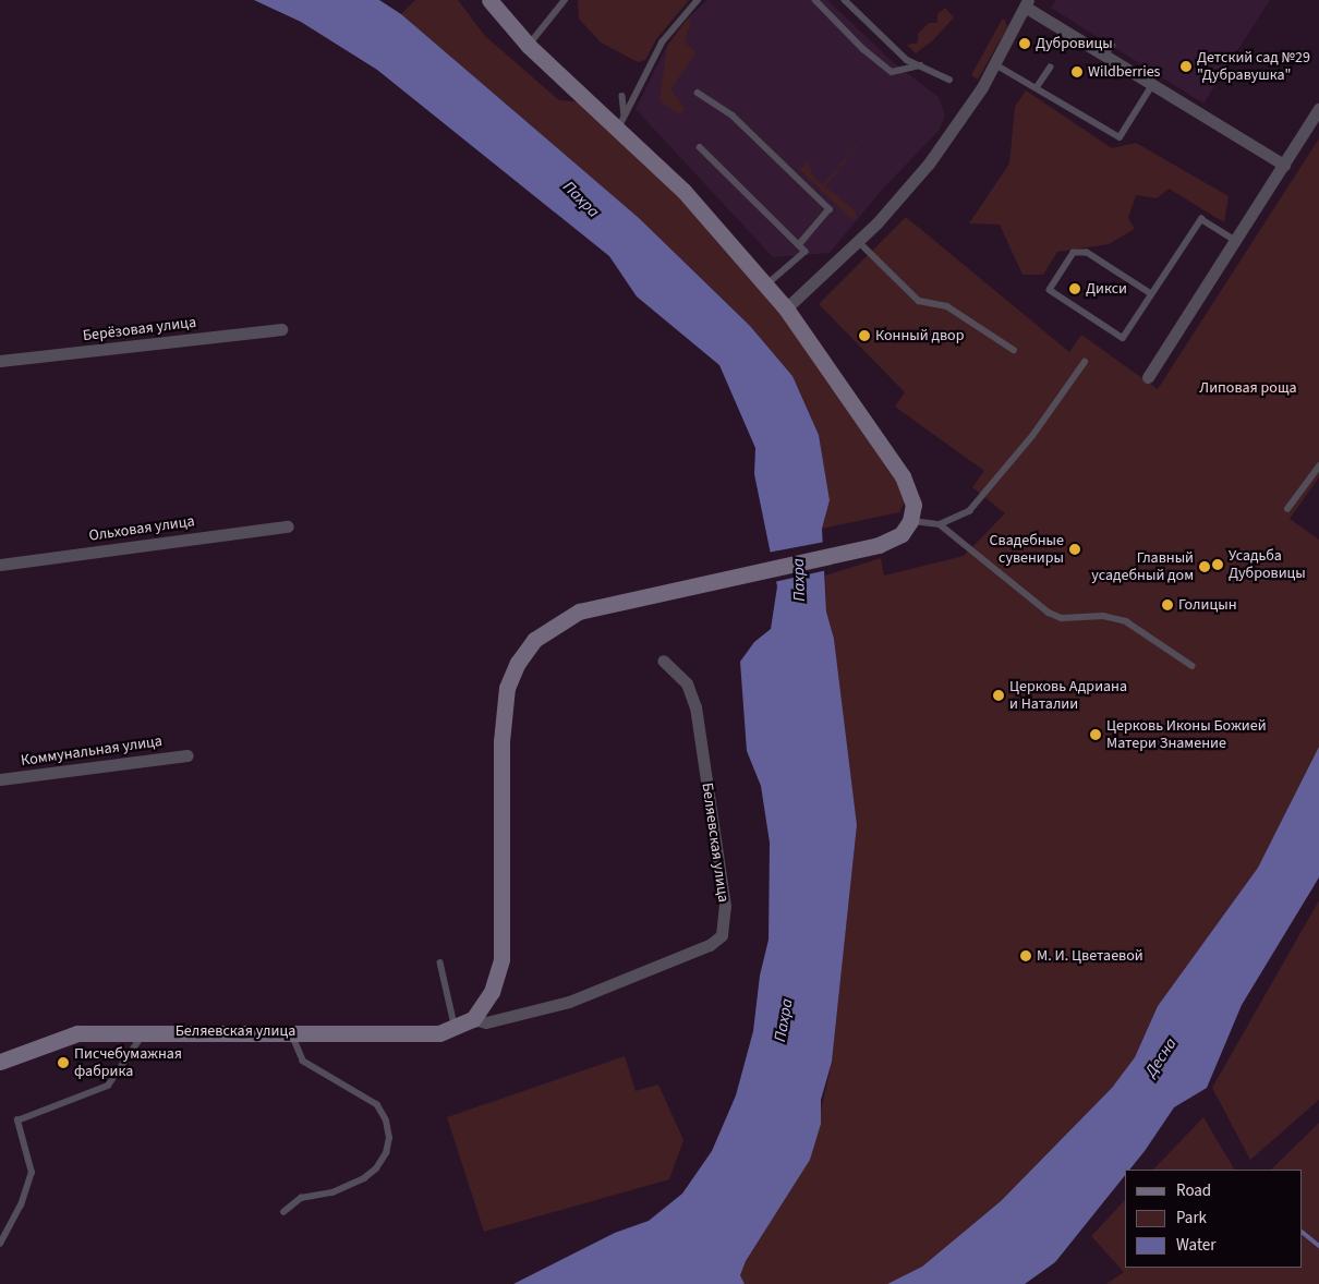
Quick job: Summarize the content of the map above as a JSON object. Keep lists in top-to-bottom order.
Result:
{
  "streets": {
    "main road": ["Беляевская улица"],
    "street": ["Берёзовая улица", "Ольховая улица", "Коммунальная улица"]
  },
  "water": ["Пахра", "Десна"],
  "parks": ["Липовая роща"],
  "places": [
    "Дубровицы",
    "Детский сад №29 \"Дубравушка\"",
    "Wildberries",
    "Дикси",
    "Конный двор",
    "Свадебные сувениры",
    "Усадьба Дубровицы",
    "Главный усадебный дом",
    "Голицын",
    "Церковь Адриана и Наталии",
    "Церковь Иконы Божией Матери Знамение",
    "М. И. Цветаевой",
    "Писчебумажная фабрика"
  ],
  "legend": ["Road", "Park", "Water"]
}
